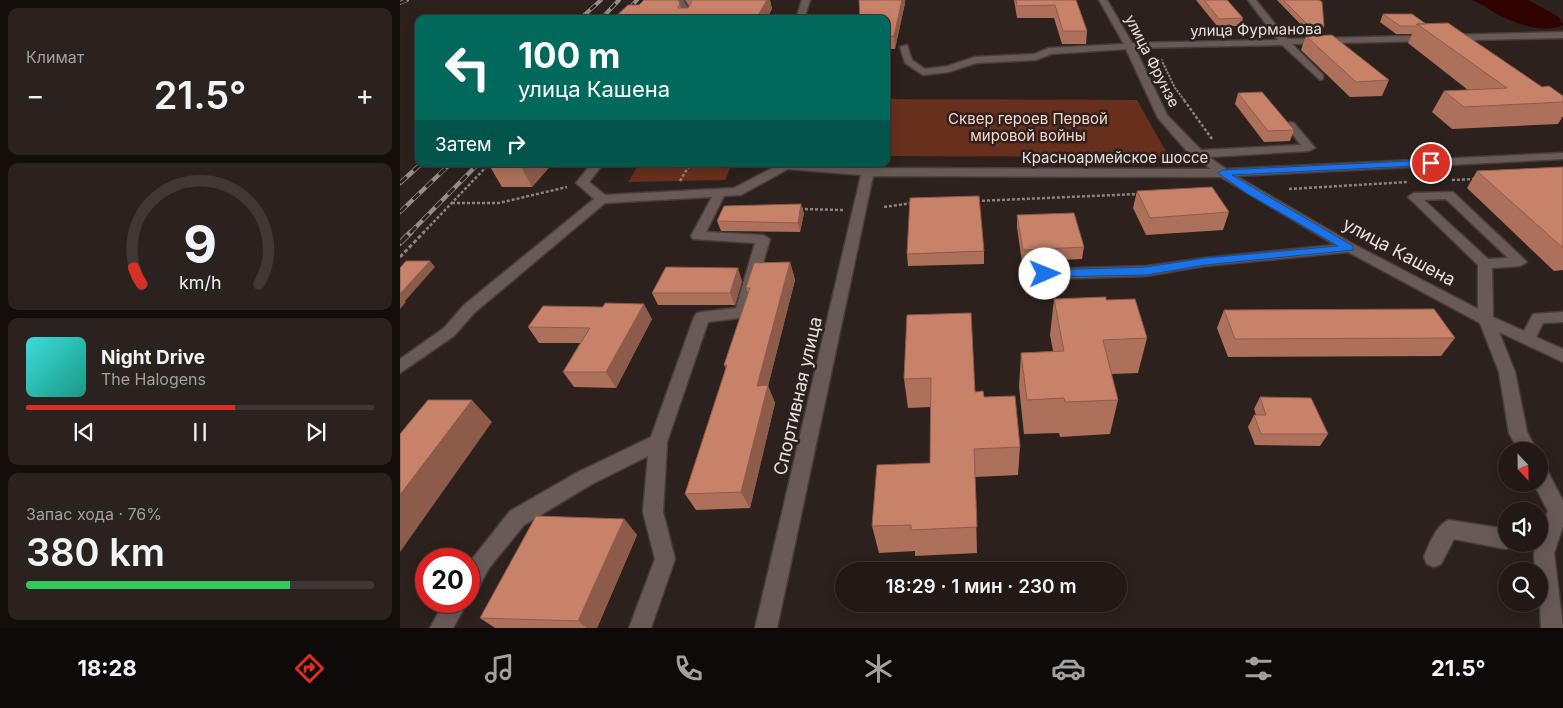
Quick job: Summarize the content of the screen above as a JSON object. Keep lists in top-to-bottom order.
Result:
{
  "streets": {
    "street": [
      "улица Фурманова",
      "улица Фрунзе",
      "Красноармейское шоссе",
      "улица Кашена",
      "Спортивная улица"
    ]
  },
  "crossings": [
    ["улица Фурманова", "улица Фрунзе"],
    ["улица Фрунзе", "Красноармейское шоссе"],
    ["улица Фрунзе", "улица Кашена"],
    ["Красноармейское шоссе", "улица Кашена"],
    ["Красноармейское шоссе", "Спортивная улица"]
  ],
  "parks": ["Сквер героев Первой мировой войны"],
  "north": "bottom",
  "page": {
    "tile": [
      "Климат",
      ["Запас хода · 76%", "380 km"]
    ],
    "turn": ["100 m", "улица Кашена"],
    "heat": ["−", "21.5°", "+"],
    "then": "Затем",
    "song": ["Night Drive", "The Halogens"],
    "limit": "20",
    "trip": "18:29 · 1 мин · 230 m",
    "tabs": ["18:28", "21.5°"],
    "gauge": ["9", "km/h"]
  }
}
